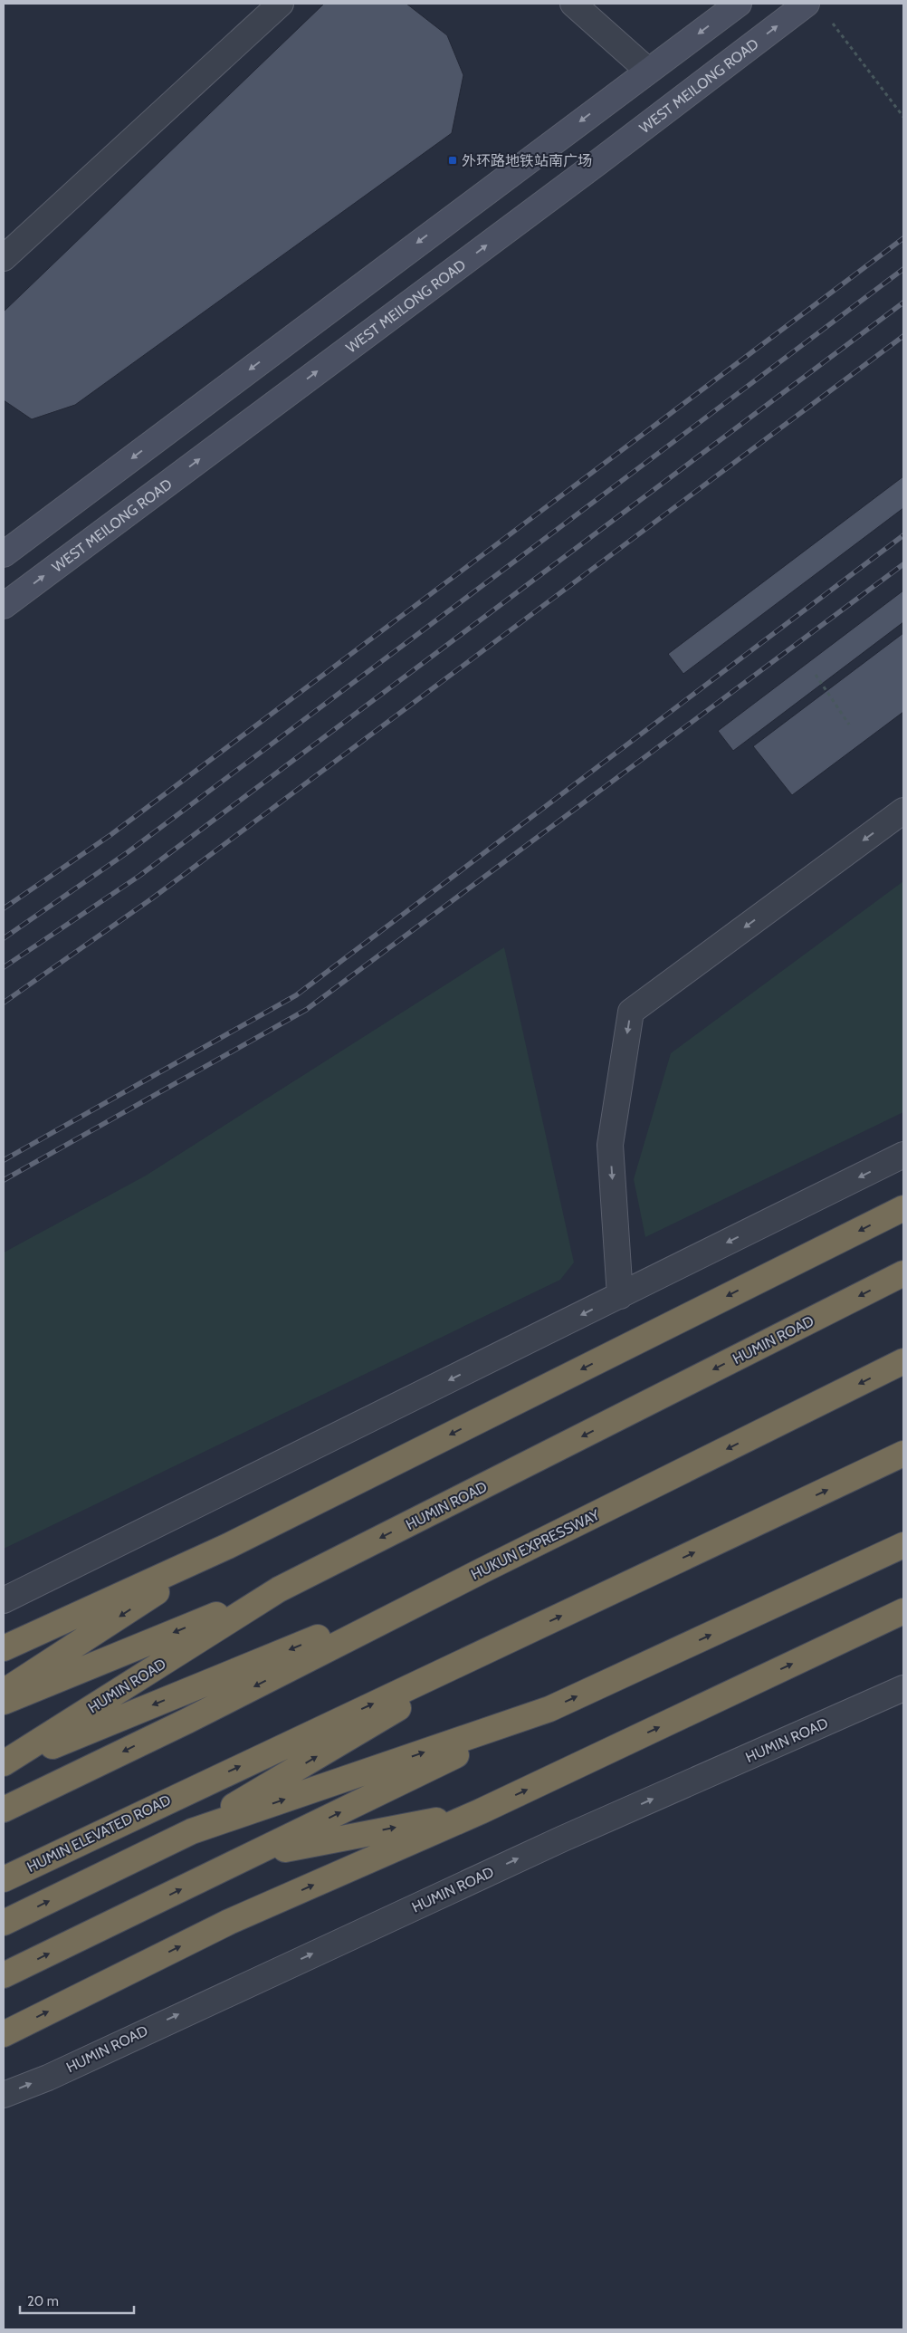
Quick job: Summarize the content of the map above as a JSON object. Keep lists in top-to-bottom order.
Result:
{
  "streets": {
    "highway": ["HUMIN ROAD", "HUKUN EXPRESSWAY", "HUMIN ELEVATED ROAD"],
    "street": ["WEST MEILONG ROAD"]
  },
  "places": {
    "transit": ["外环路地铁站南广场"]
  },
  "scale_bar": "20 m"
}
